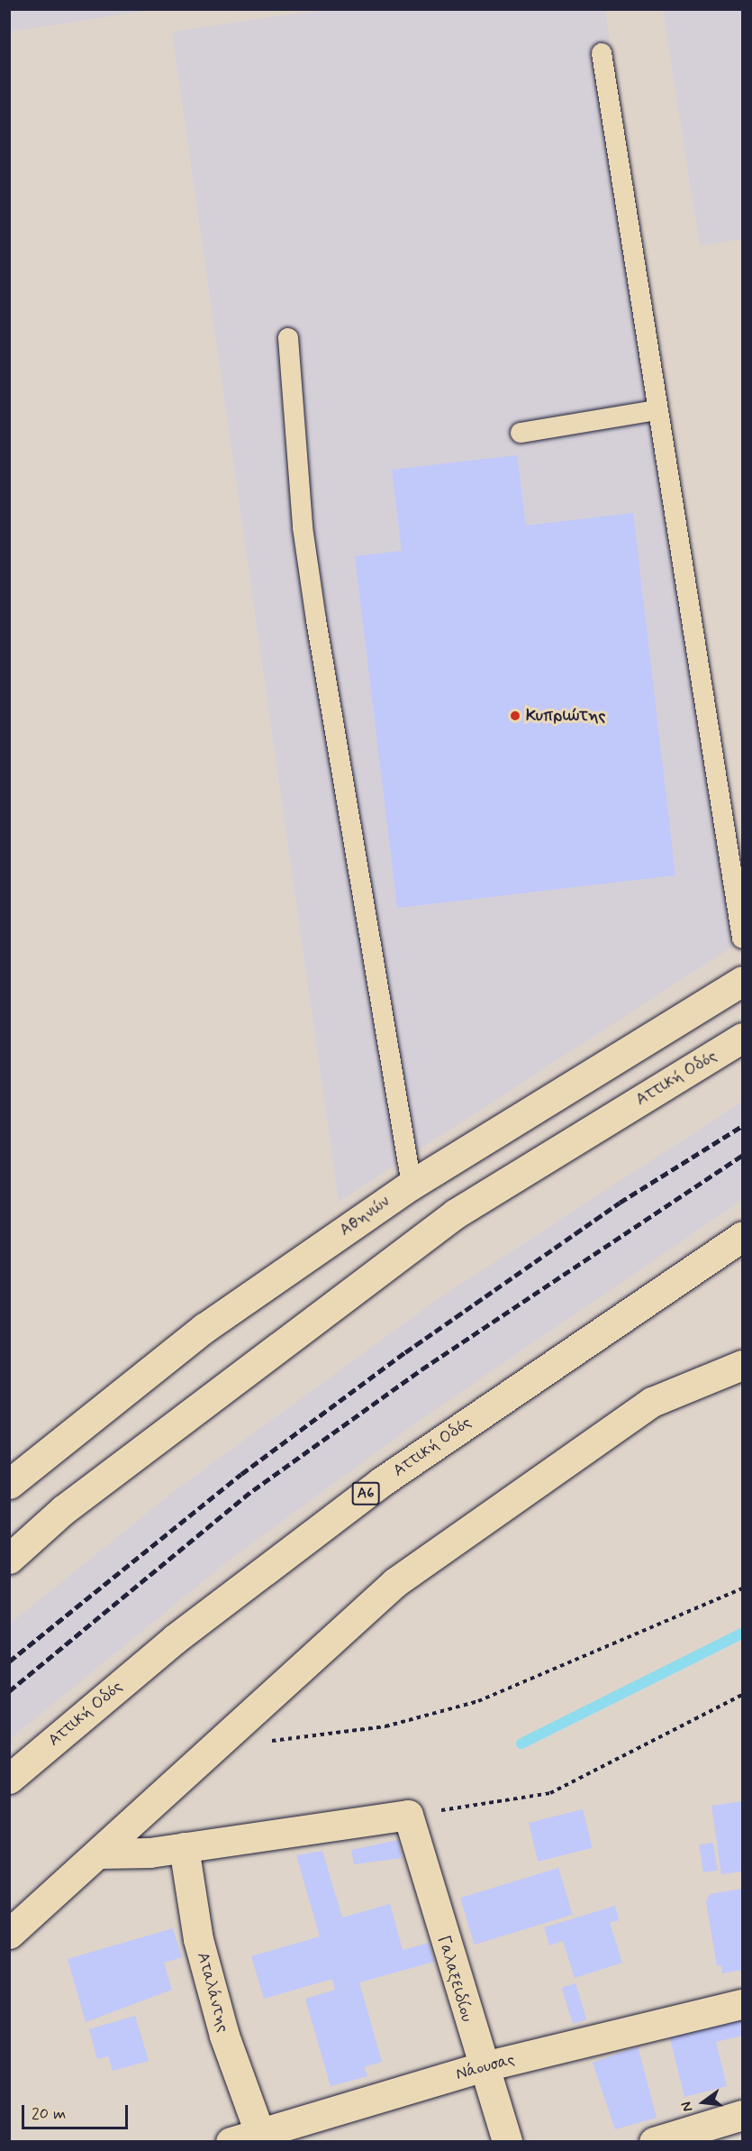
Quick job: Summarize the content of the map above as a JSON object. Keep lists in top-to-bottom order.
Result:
{
  "streets": {
    "main road": [
      "Αττική Οδός",
      "Αθηνών",
      "Α6",
      "Γαλαξειδίου",
      "Αταλάντης",
      "Νάουσας"
    ]
  },
  "crossings": [
    ["Γαλαξειδίου", "Νάουσας"],
    ["Αταλάντης", "Νάουσας"]
  ],
  "places": ["Κυπριώτης"],
  "scale_bar": "20 m",
  "north": "left"
}
